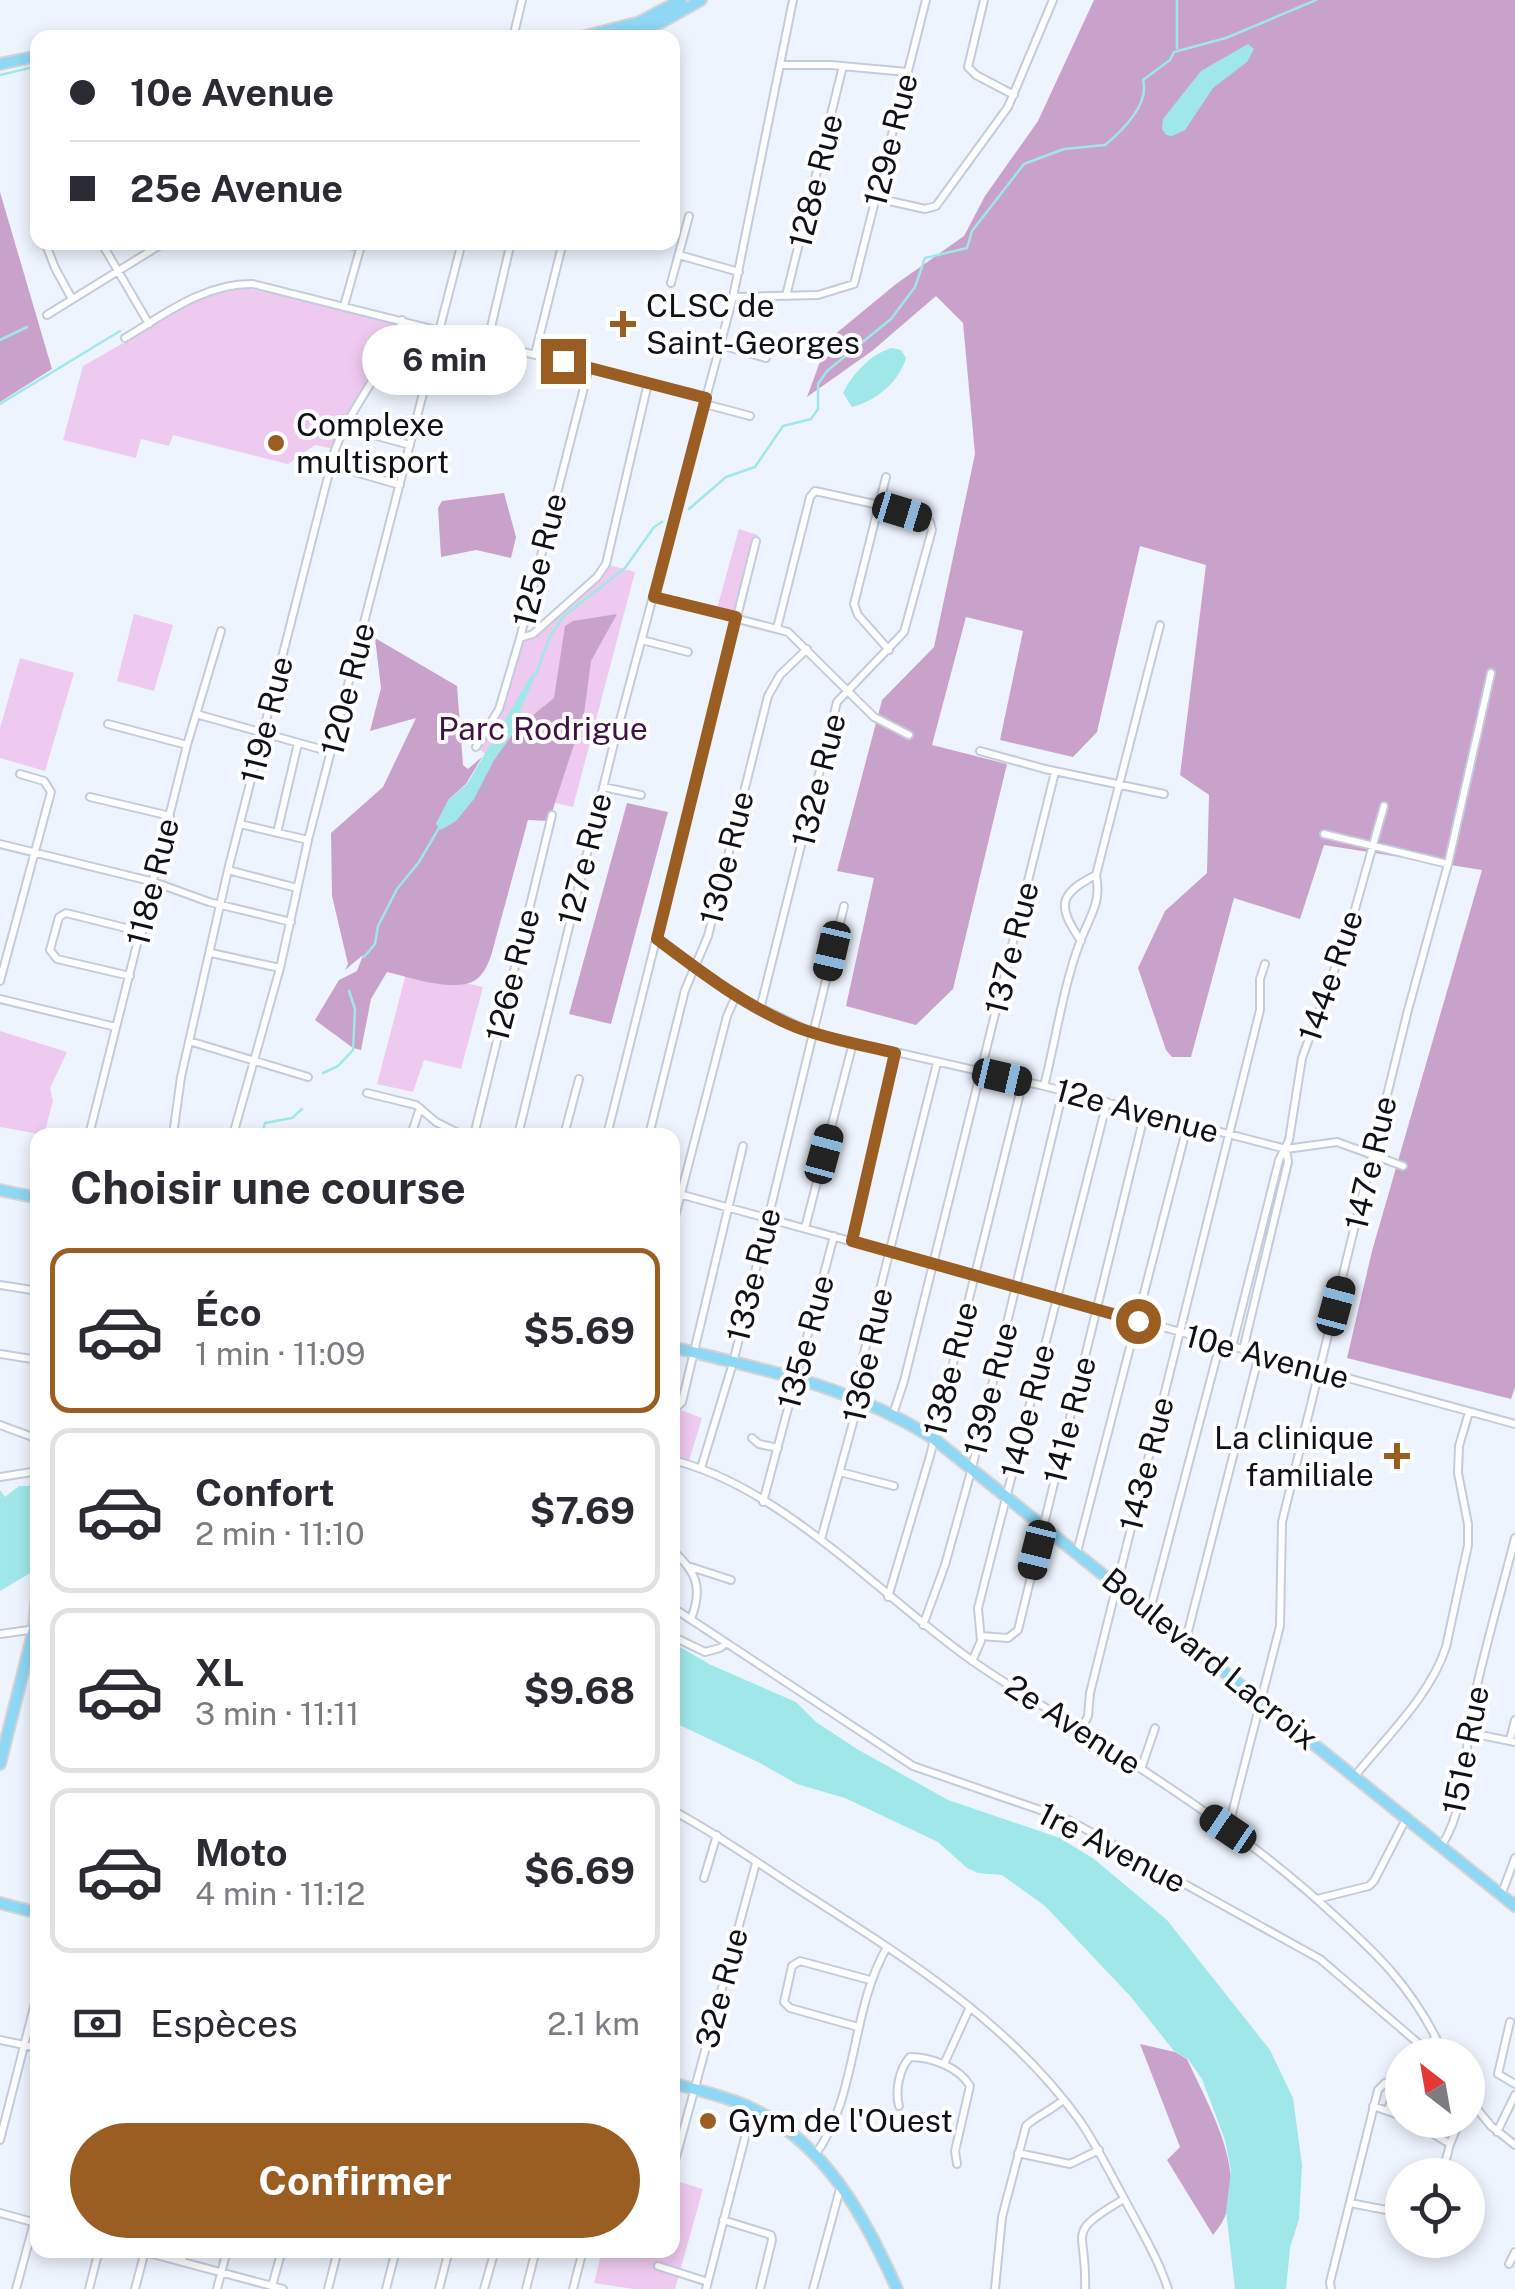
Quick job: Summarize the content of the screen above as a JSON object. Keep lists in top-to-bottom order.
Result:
{
  "streets": {
    "main road": ["Boulevard Lacroix"],
    "street": [
      "129e Rue",
      "128e Rue",
      "125e Rue",
      "120e Rue",
      "119e Rue",
      "132e Rue",
      "130e Rue",
      "127e Rue",
      "118e Rue",
      "137e Rue",
      "126e Rue",
      "144e Rue",
      "12e Avenue",
      "147e Rue",
      "133e Rue",
      "135e Rue",
      "136e Rue",
      "10e Avenue",
      "138e Rue",
      "139e Rue",
      "140e Rue",
      "141e Rue",
      "143e Rue",
      "2e Avenue",
      "151e Rue",
      "1re Avenue",
      "32e Rue"
    ]
  },
  "crossings": [
    ["129e Rue", "128e Rue"],
    ["132e Rue", "12e Avenue"],
    ["130e Rue", "12e Avenue"],
    ["137e Rue", "12e Avenue"],
    ["137e Rue", "10e Avenue"],
    ["137e Rue", "Boulevard Lacroix"],
    ["144e Rue", "12e Avenue"],
    ["144e Rue", "10e Avenue"],
    ["12e Avenue", "147e Rue"],
    ["12e Avenue", "133e Rue"],
    ["12e Avenue", "135e Rue"],
    ["12e Avenue", "136e Rue"],
    ["12e Avenue", "138e Rue"],
    ["12e Avenue", "139e Rue"],
    ["12e Avenue", "140e Rue"],
    ["12e Avenue", "141e Rue"],
    ["12e Avenue", "143e Rue"],
    ["147e Rue", "10e Avenue"],
    ["147e Rue", "Boulevard Lacroix"],
    ["147e Rue", "2e Avenue"],
    ["133e Rue", "10e Avenue"],
    ["133e Rue", "Boulevard Lacroix"],
    ["133e Rue", "2e Avenue"],
    ["135e Rue", "10e Avenue"],
    ["135e Rue", "Boulevard Lacroix"],
    ["135e Rue", "2e Avenue"],
    ["136e Rue", "10e Avenue"],
    ["136e Rue", "Boulevard Lacroix"],
    ["136e Rue", "2e Avenue"],
    ["10e Avenue", "138e Rue"],
    ["10e Avenue", "139e Rue"],
    ["10e Avenue", "140e Rue"],
    ["10e Avenue", "141e Rue"],
    ["10e Avenue", "143e Rue"],
    ["138e Rue", "Boulevard Lacroix"],
    ["138e Rue", "2e Avenue"],
    ["139e Rue", "Boulevard Lacroix"],
    ["139e Rue", "2e Avenue"],
    ["140e Rue", "141e Rue"],
    ["140e Rue", "Boulevard Lacroix"],
    ["140e Rue", "2e Avenue"],
    ["141e Rue", "Boulevard Lacroix"],
    ["143e Rue", "Boulevard Lacroix"],
    ["143e Rue", "2e Avenue"],
    ["Boulevard Lacroix", "151e Rue"]
  ],
  "parks": ["Parc Rodrigue"],
  "places": {
    "health": ["CLSC de Saint-Georges", "La clinique familiale"],
    "other": ["Complexe multisport", "Gym de l'Ouest"]
  },
  "north": "top left",
  "page": {
    "banner": ["10e Avenue", "25e Avenue"],
    "bubble": "6 min",
    "heading": "Choisir une course",
    "list": [
      {
        "name": "Éco",
        "note": "1 min · 11:09",
        "value": "$5.69"
      },
      {
        "name": "Confort",
        "note": "2 min · 11:10",
        "value": "$7.69"
      },
      {
        "name": "XL",
        "note": "3 min · 11:11",
        "value": "$9.68"
      },
      {
        "name": "Moto",
        "note": "4 min · 11:12",
        "value": "$6.69"
      }
    ],
    "pay": ["Espèces", "2.1 km"],
    "buttons": "Confirmer"
  }
}
